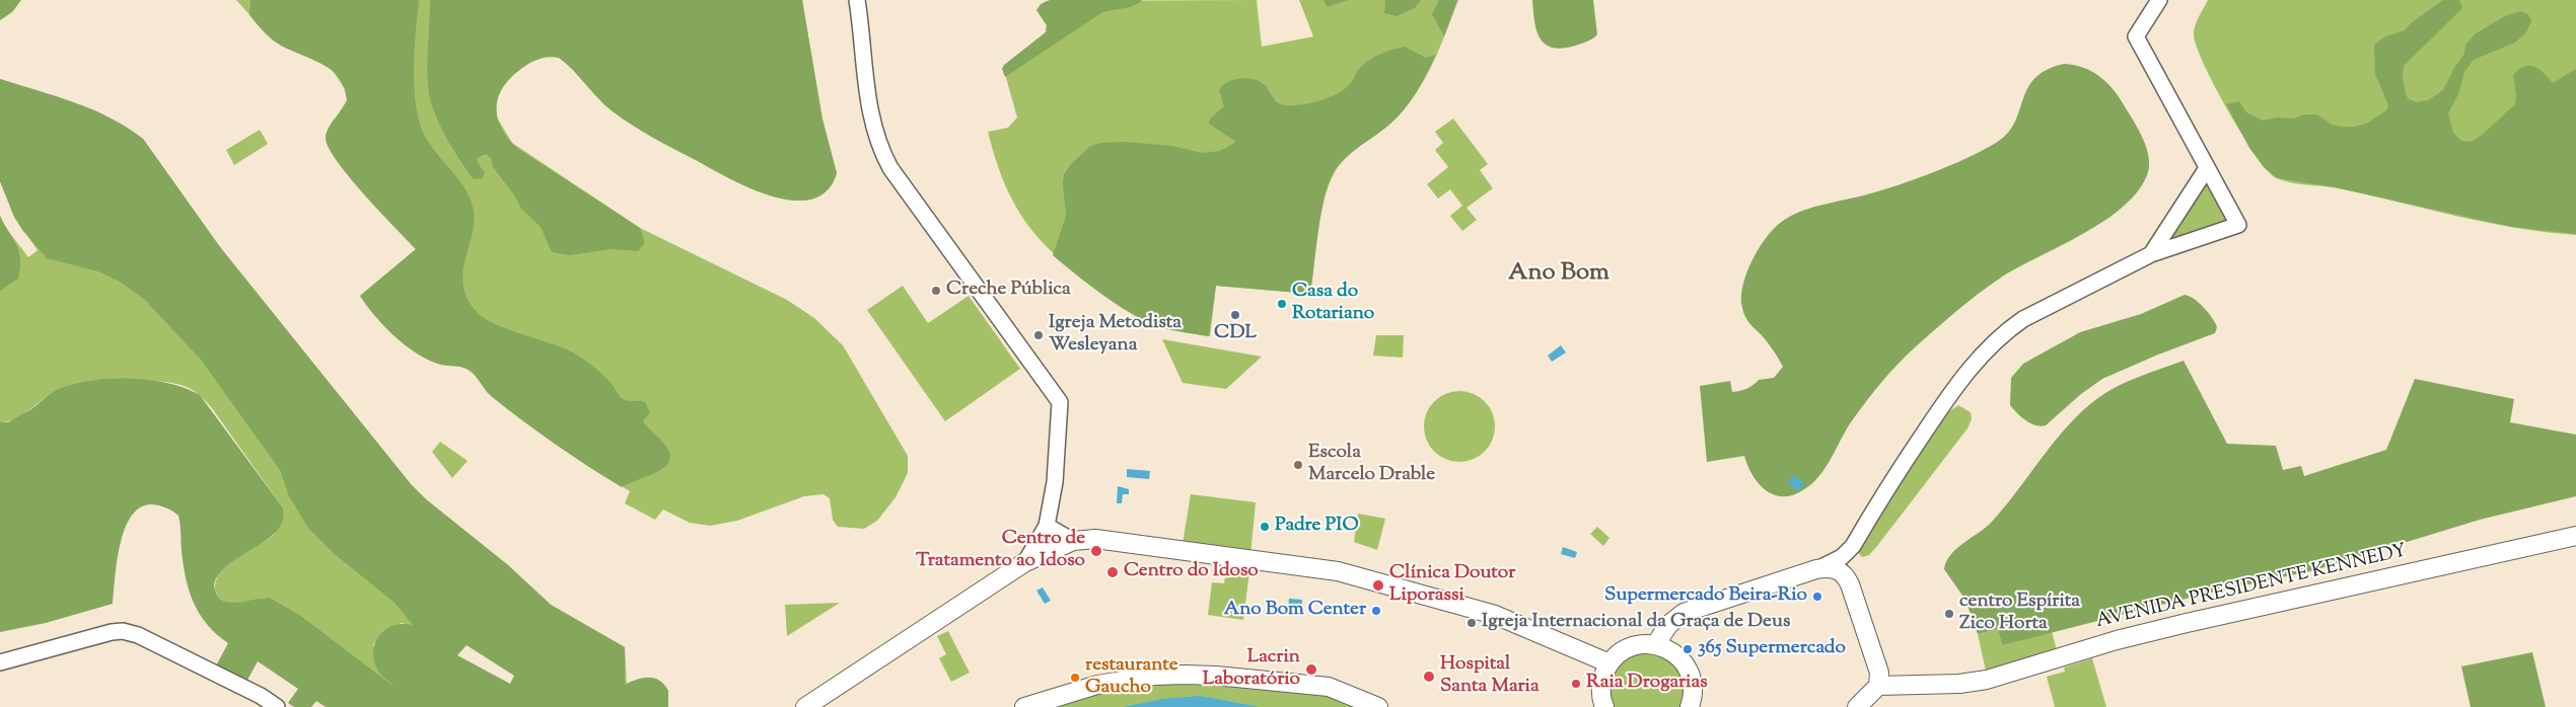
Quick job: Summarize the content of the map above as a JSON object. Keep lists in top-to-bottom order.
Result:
{
  "streets": {
    "main road": ["AVENIDA PRESIDENTE KENNEDY"]
  },
  "districts": ["Ano Bom"],
  "places": [
    "Creche Pública",
    "Casa do Rotariano",
    "CDL",
    "Igreja Metodista Wesleyana",
    "Escola Marcelo Drable",
    "Padre PIO",
    "Centro de Tratamento ao Idoso",
    "Centro do Idoso",
    "Clínica Doutor Liporassi",
    "Supermercado Beira-Rio",
    "Ano Bom Center",
    "centro Espírita Zico Horta",
    "Igreja Internacional da Graça de Deus",
    "365 Supermercado",
    "Lacrin Laboratório",
    "Hospital Santa Maria",
    "restaurante Gaucho",
    "Raia Drogarias"
  ]
}
